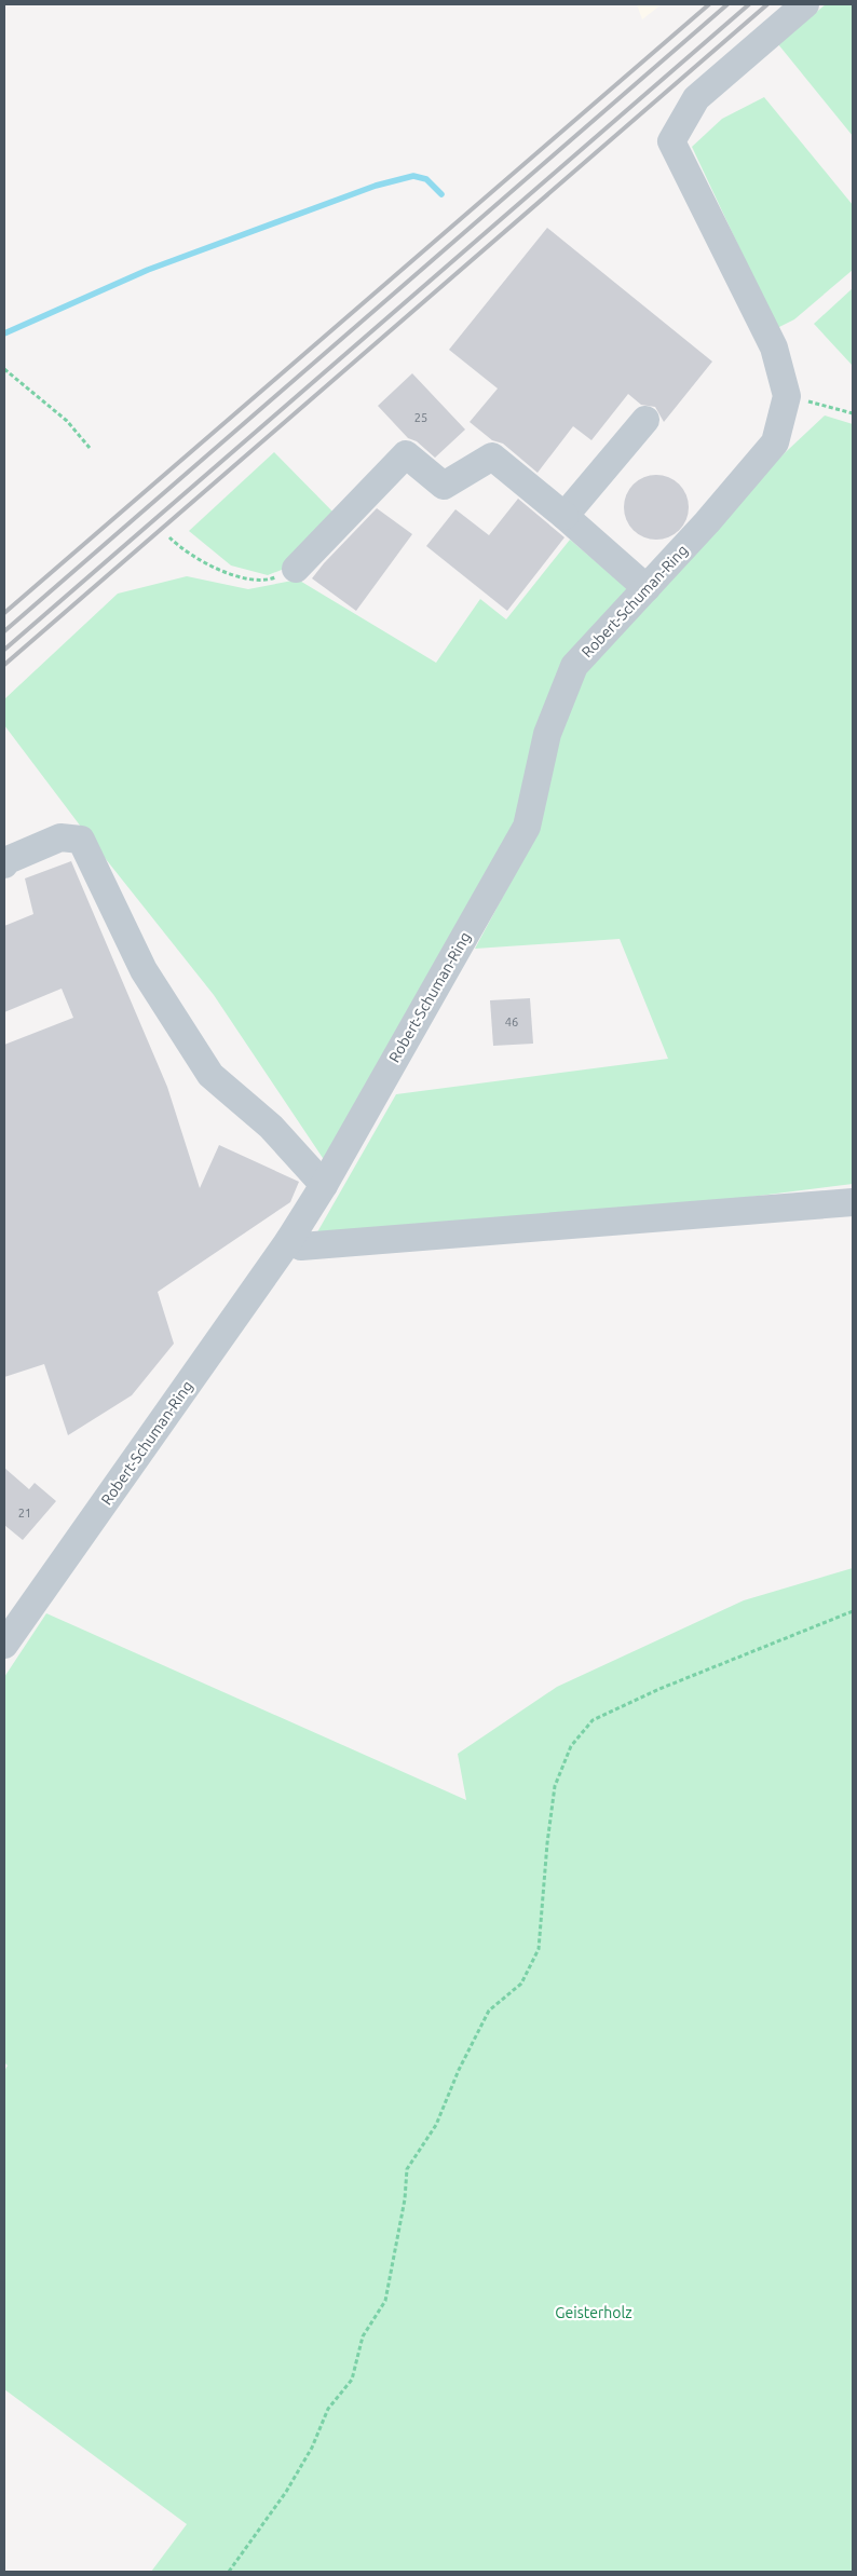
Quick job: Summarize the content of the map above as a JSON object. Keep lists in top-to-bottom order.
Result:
{
  "streets": {
    "street": ["Robert-Schuman-Ring"]
  },
  "parks": ["Geisterholz"],
  "house_numbers": ["25", "46", "21"]
}
